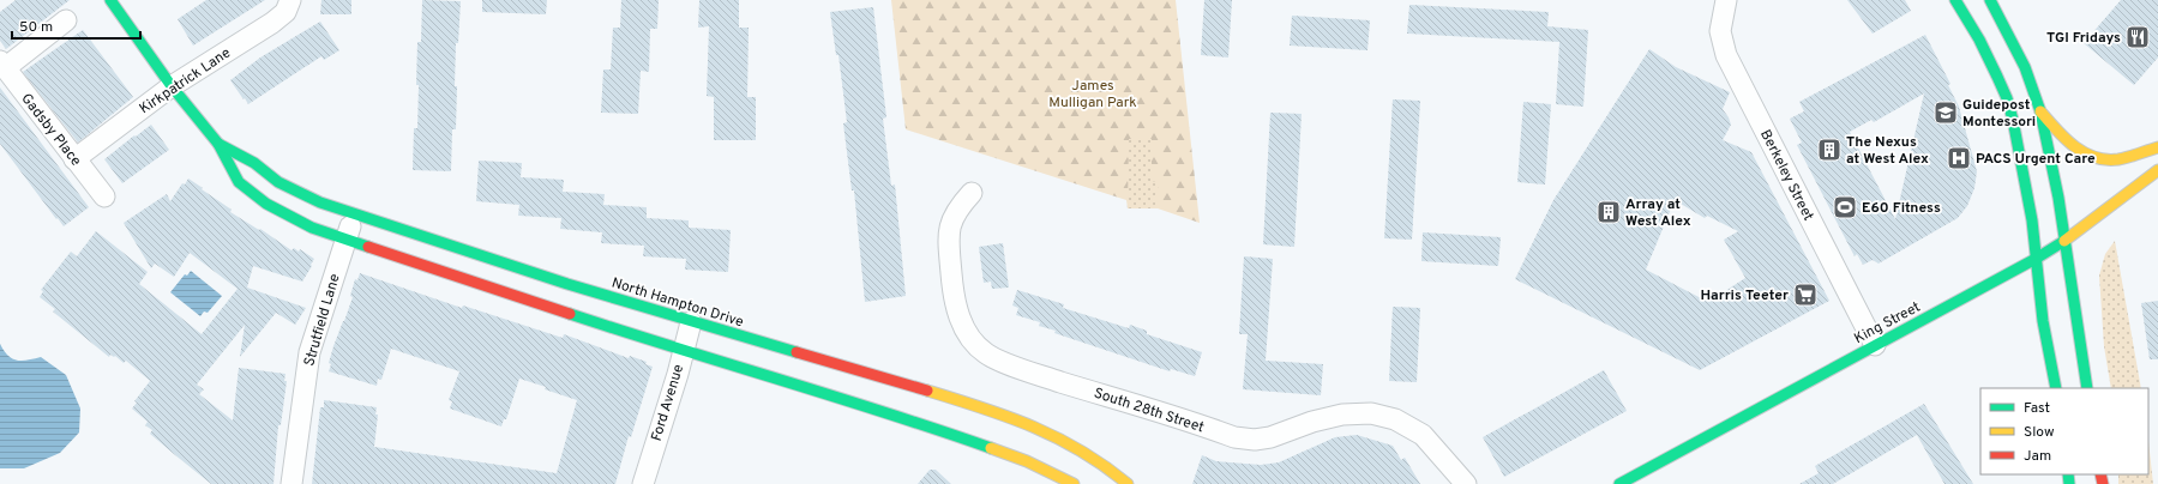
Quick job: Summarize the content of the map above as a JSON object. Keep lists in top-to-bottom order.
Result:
{
  "streets": {
    "street": [
      "Kirkpatrick Lane",
      "Gadsby Place",
      "Berkeley Street",
      "North Hampton Drive",
      "Strutfield Lane",
      "King Street",
      "Ford Avenue",
      "South 28th Street"
    ]
  },
  "crossings": [
    ["Kirkpatrick Lane", "Gadsby Place"],
    ["Kirkpatrick Lane", "North Hampton Drive"],
    ["Berkeley Street", "King Street"],
    ["North Hampton Drive", "Strutfield Lane"],
    ["North Hampton Drive", "Ford Avenue"]
  ],
  "parks": ["James Mulligan Park"],
  "places": {
    "restaurant": ["TGI Fridays"],
    "school or university": ["Guidepost Montessori"],
    "building": ["The Nexus at West Alex", "Array at West Alex"],
    "hospital": ["PACS Urgent Care"],
    "sports": ["E60 Fitness"],
    "supermarket": ["Harris Teeter"]
  },
  "legend": ["Fast", "Slow", "Jam"],
  "scale_bar": "50 m"
}
